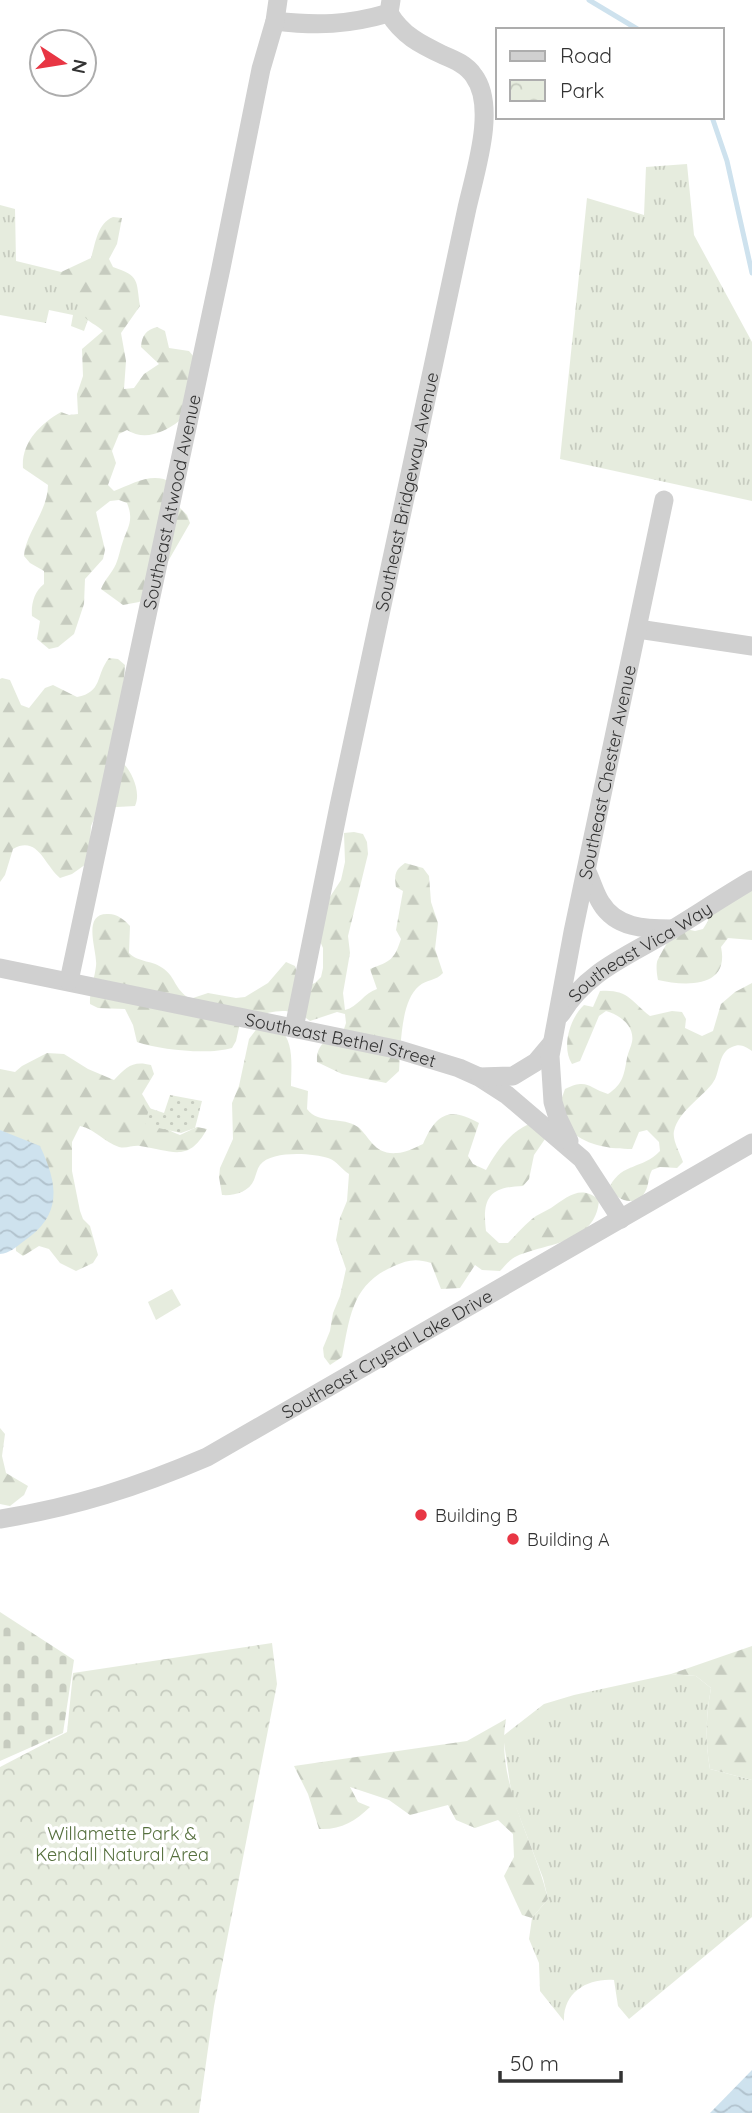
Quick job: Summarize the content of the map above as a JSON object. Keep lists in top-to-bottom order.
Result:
{
  "streets": {
    "street": [
      "Southeast Bridgeway Avenue",
      "Southeast Atwood Avenue",
      "Southeast Chester Avenue",
      "Southeast Vica Way",
      "Southeast Bethel Street",
      "Southeast Crystal Lake Drive"
    ]
  },
  "crossings": [
    ["Southeast Bridgeway Avenue", "Southeast Bethel Street"],
    ["Southeast Atwood Avenue", "Southeast Bethel Street"],
    ["Southeast Chester Avenue", "Southeast Vica Way"],
    ["Southeast Chester Avenue", "Southeast Bethel Street"],
    ["Southeast Bethel Street", "Southeast Crystal Lake Drive"]
  ],
  "parks": ["Willamette Park & Kendall Natural Area"],
  "places": ["Building B", "Building A"],
  "legend": ["Road", "Park"],
  "scale_bar": "50 m",
  "north": "right"
}
